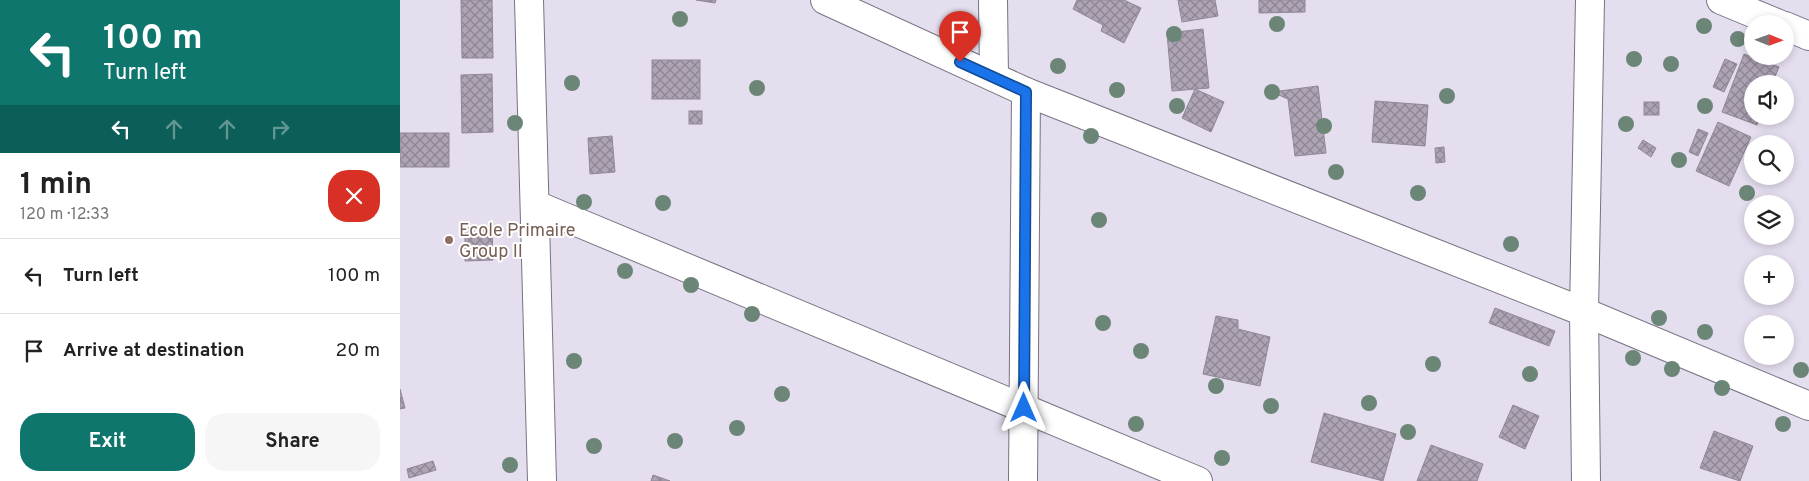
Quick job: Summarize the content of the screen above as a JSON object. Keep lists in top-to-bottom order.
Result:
{
  "places": ["Ecole Primaire Group II"],
  "north": "right",
  "page": {
    "turn": ["100 m", "Turn left"],
    "map_buttons": ["+", "−"],
    "heading": ["1 min", "120 m · 12:33"],
    "list": [
      {
        "name": "Turn left",
        "value": "100 m"
      },
      {
        "name": "Arrive at destination",
        "value": "20 m"
      }
    ],
    "buttons": ["Exit", "Share"]
  }
}
